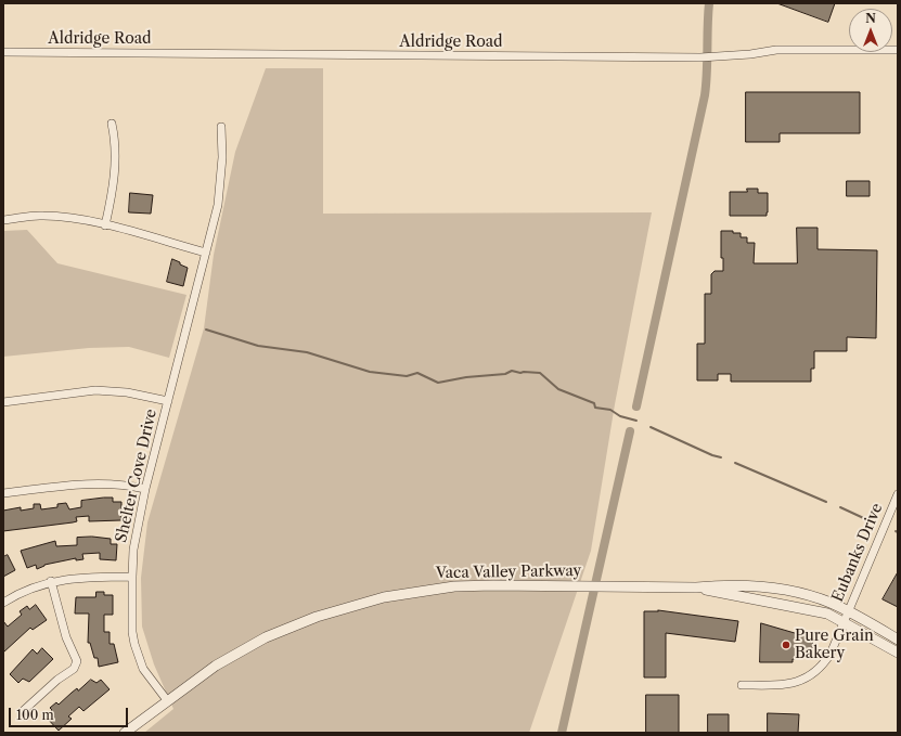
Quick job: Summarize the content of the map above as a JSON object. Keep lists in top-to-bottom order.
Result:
{
  "streets": {
    "street": [
      "Aldridge Road",
      "Shelter Cove Drive",
      "Eubanks Drive",
      "Vaca Valley Parkway"
    ]
  },
  "crossings": [
    ["Shelter Cove Drive", "Vaca Valley Parkway"],
    ["Eubanks Drive", "Vaca Valley Parkway"]
  ],
  "places": ["Pure Grain Bakery"],
  "scale_bar": "100 m",
  "north": "top"
}
